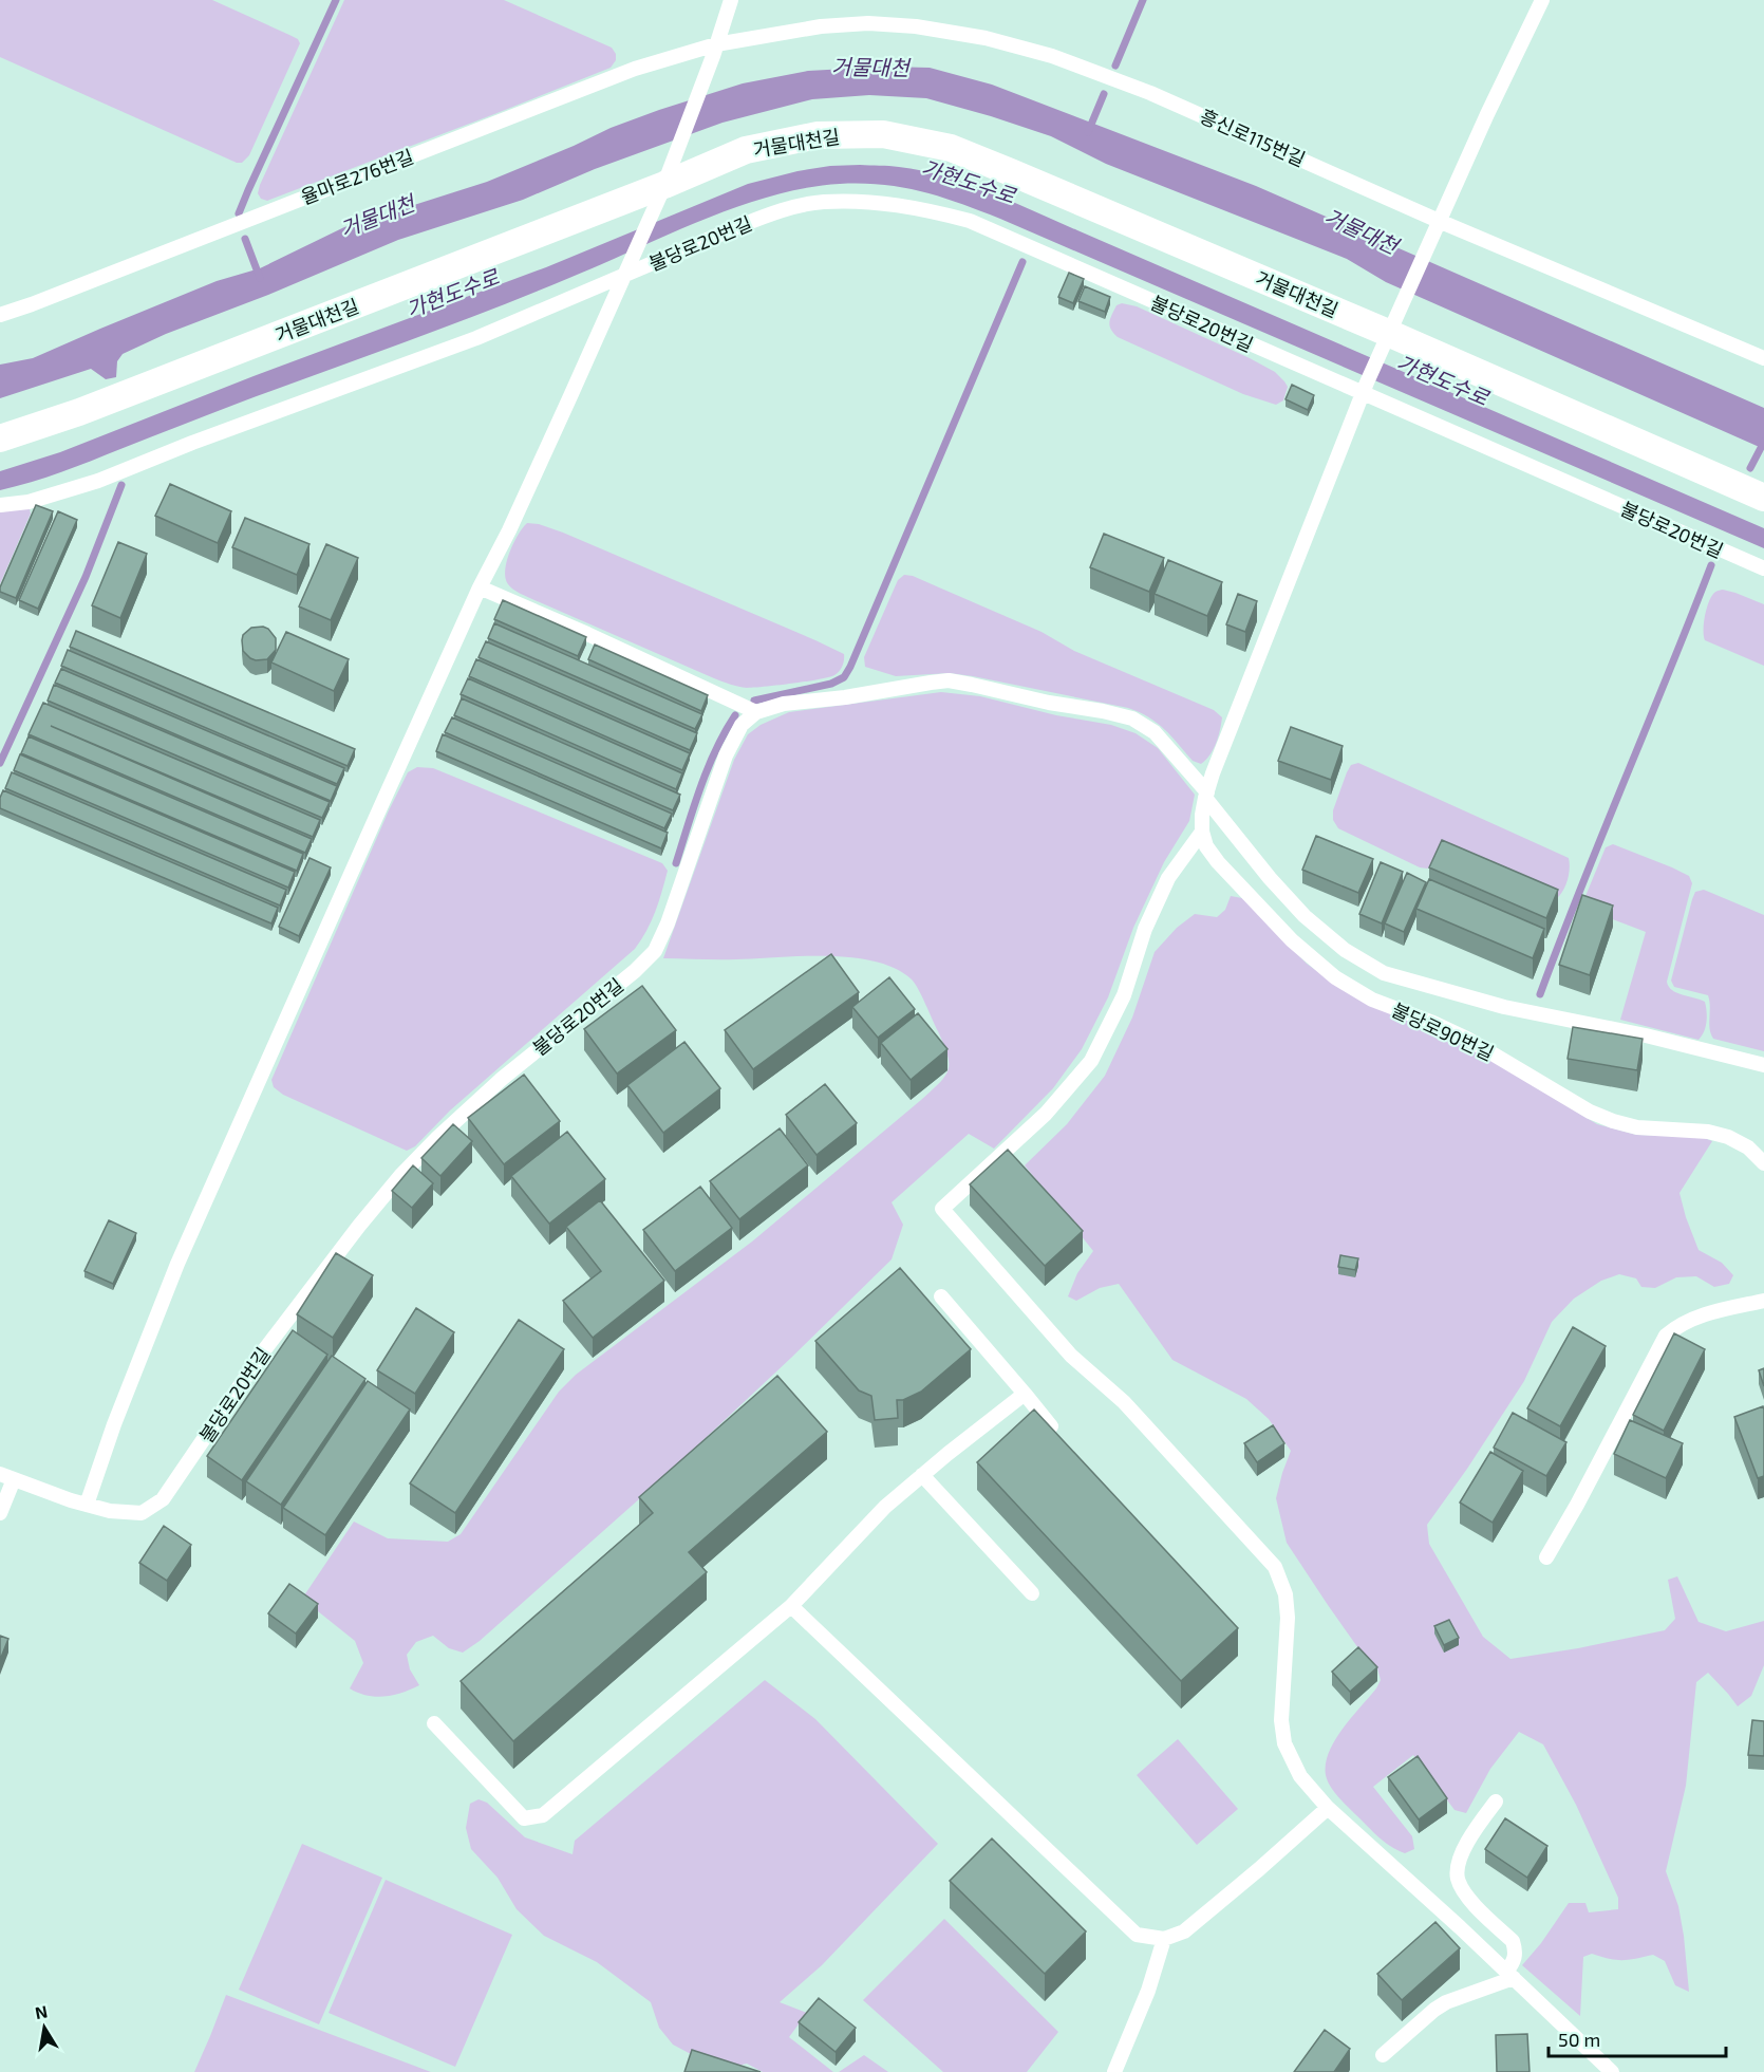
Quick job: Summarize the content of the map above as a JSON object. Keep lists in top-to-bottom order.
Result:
{
  "streets": {
    "street": ["거물대천길"],
    "lane": [
      "흥신로115번길",
      "율마로276번길",
      "불당로20번길",
      "불당로90번길"
    ]
  },
  "crossings": [
    ["흥신로115번길", "율마로276번길"]
  ],
  "water": ["거물대천", "가현도수로"],
  "scale_bar": "50 m",
  "north": "top"
}
